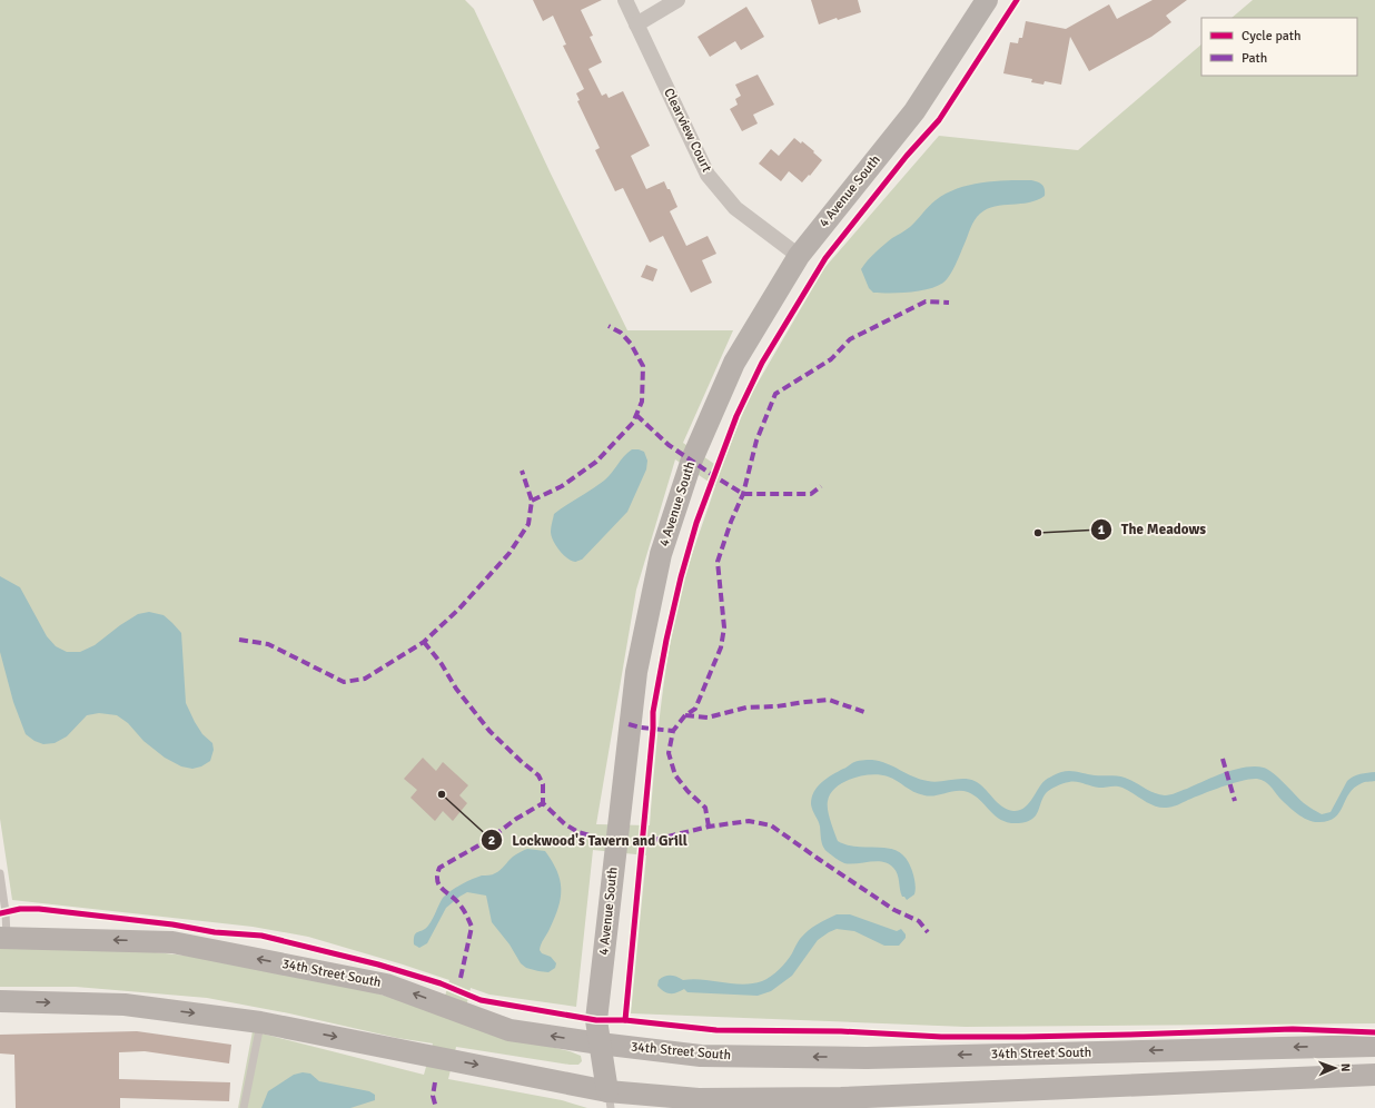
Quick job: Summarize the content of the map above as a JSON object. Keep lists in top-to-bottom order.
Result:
{
  "streets": {
    "main road": ["4 Avenue South", "34th Street South"],
    "street": ["Clearview Court"]
  },
  "crossings": [
    ["Clearview Court", "4 Avenue South"],
    ["4 Avenue South", "34th Street South"]
  ],
  "places": ["The Meadows", "Lockwood's Tavern and Grill"],
  "legend": ["Cycle path", "Path"],
  "north": "right"
}
